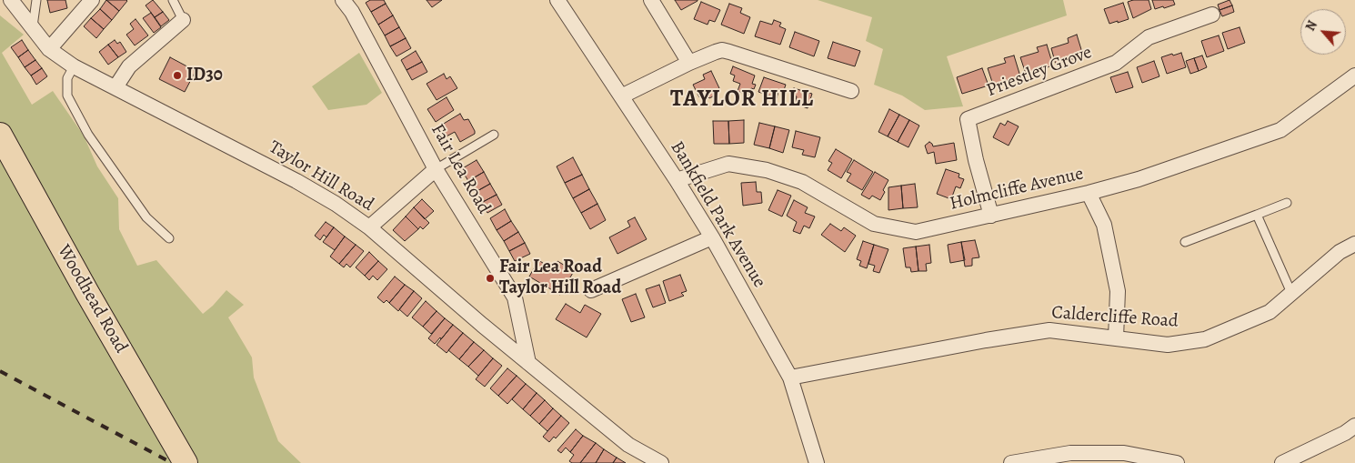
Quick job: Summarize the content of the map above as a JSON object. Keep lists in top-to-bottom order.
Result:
{
  "streets": {
    "main road": ["Woodhead Road"],
    "street": [
      "Priestley Grove",
      "Fair Lea Road",
      "Taylor Hill Road",
      "Holmcliffe Avenue",
      "Bankfield Park Avenue",
      "Caldercliffe Road"
    ]
  },
  "crossings": [
    ["Priestley Grove", "Holmcliffe Avenue"],
    ["Fair Lea Road", "Taylor Hill Road"],
    ["Holmcliffe Avenue", "Bankfield Park Avenue"],
    ["Bankfield Park Avenue", "Caldercliffe Road"]
  ],
  "districts": ["TAYLOR HILL"],
  "places": ["ID30", "Fair Lea Road Taylor Hill Road"],
  "north": "top left"
}
